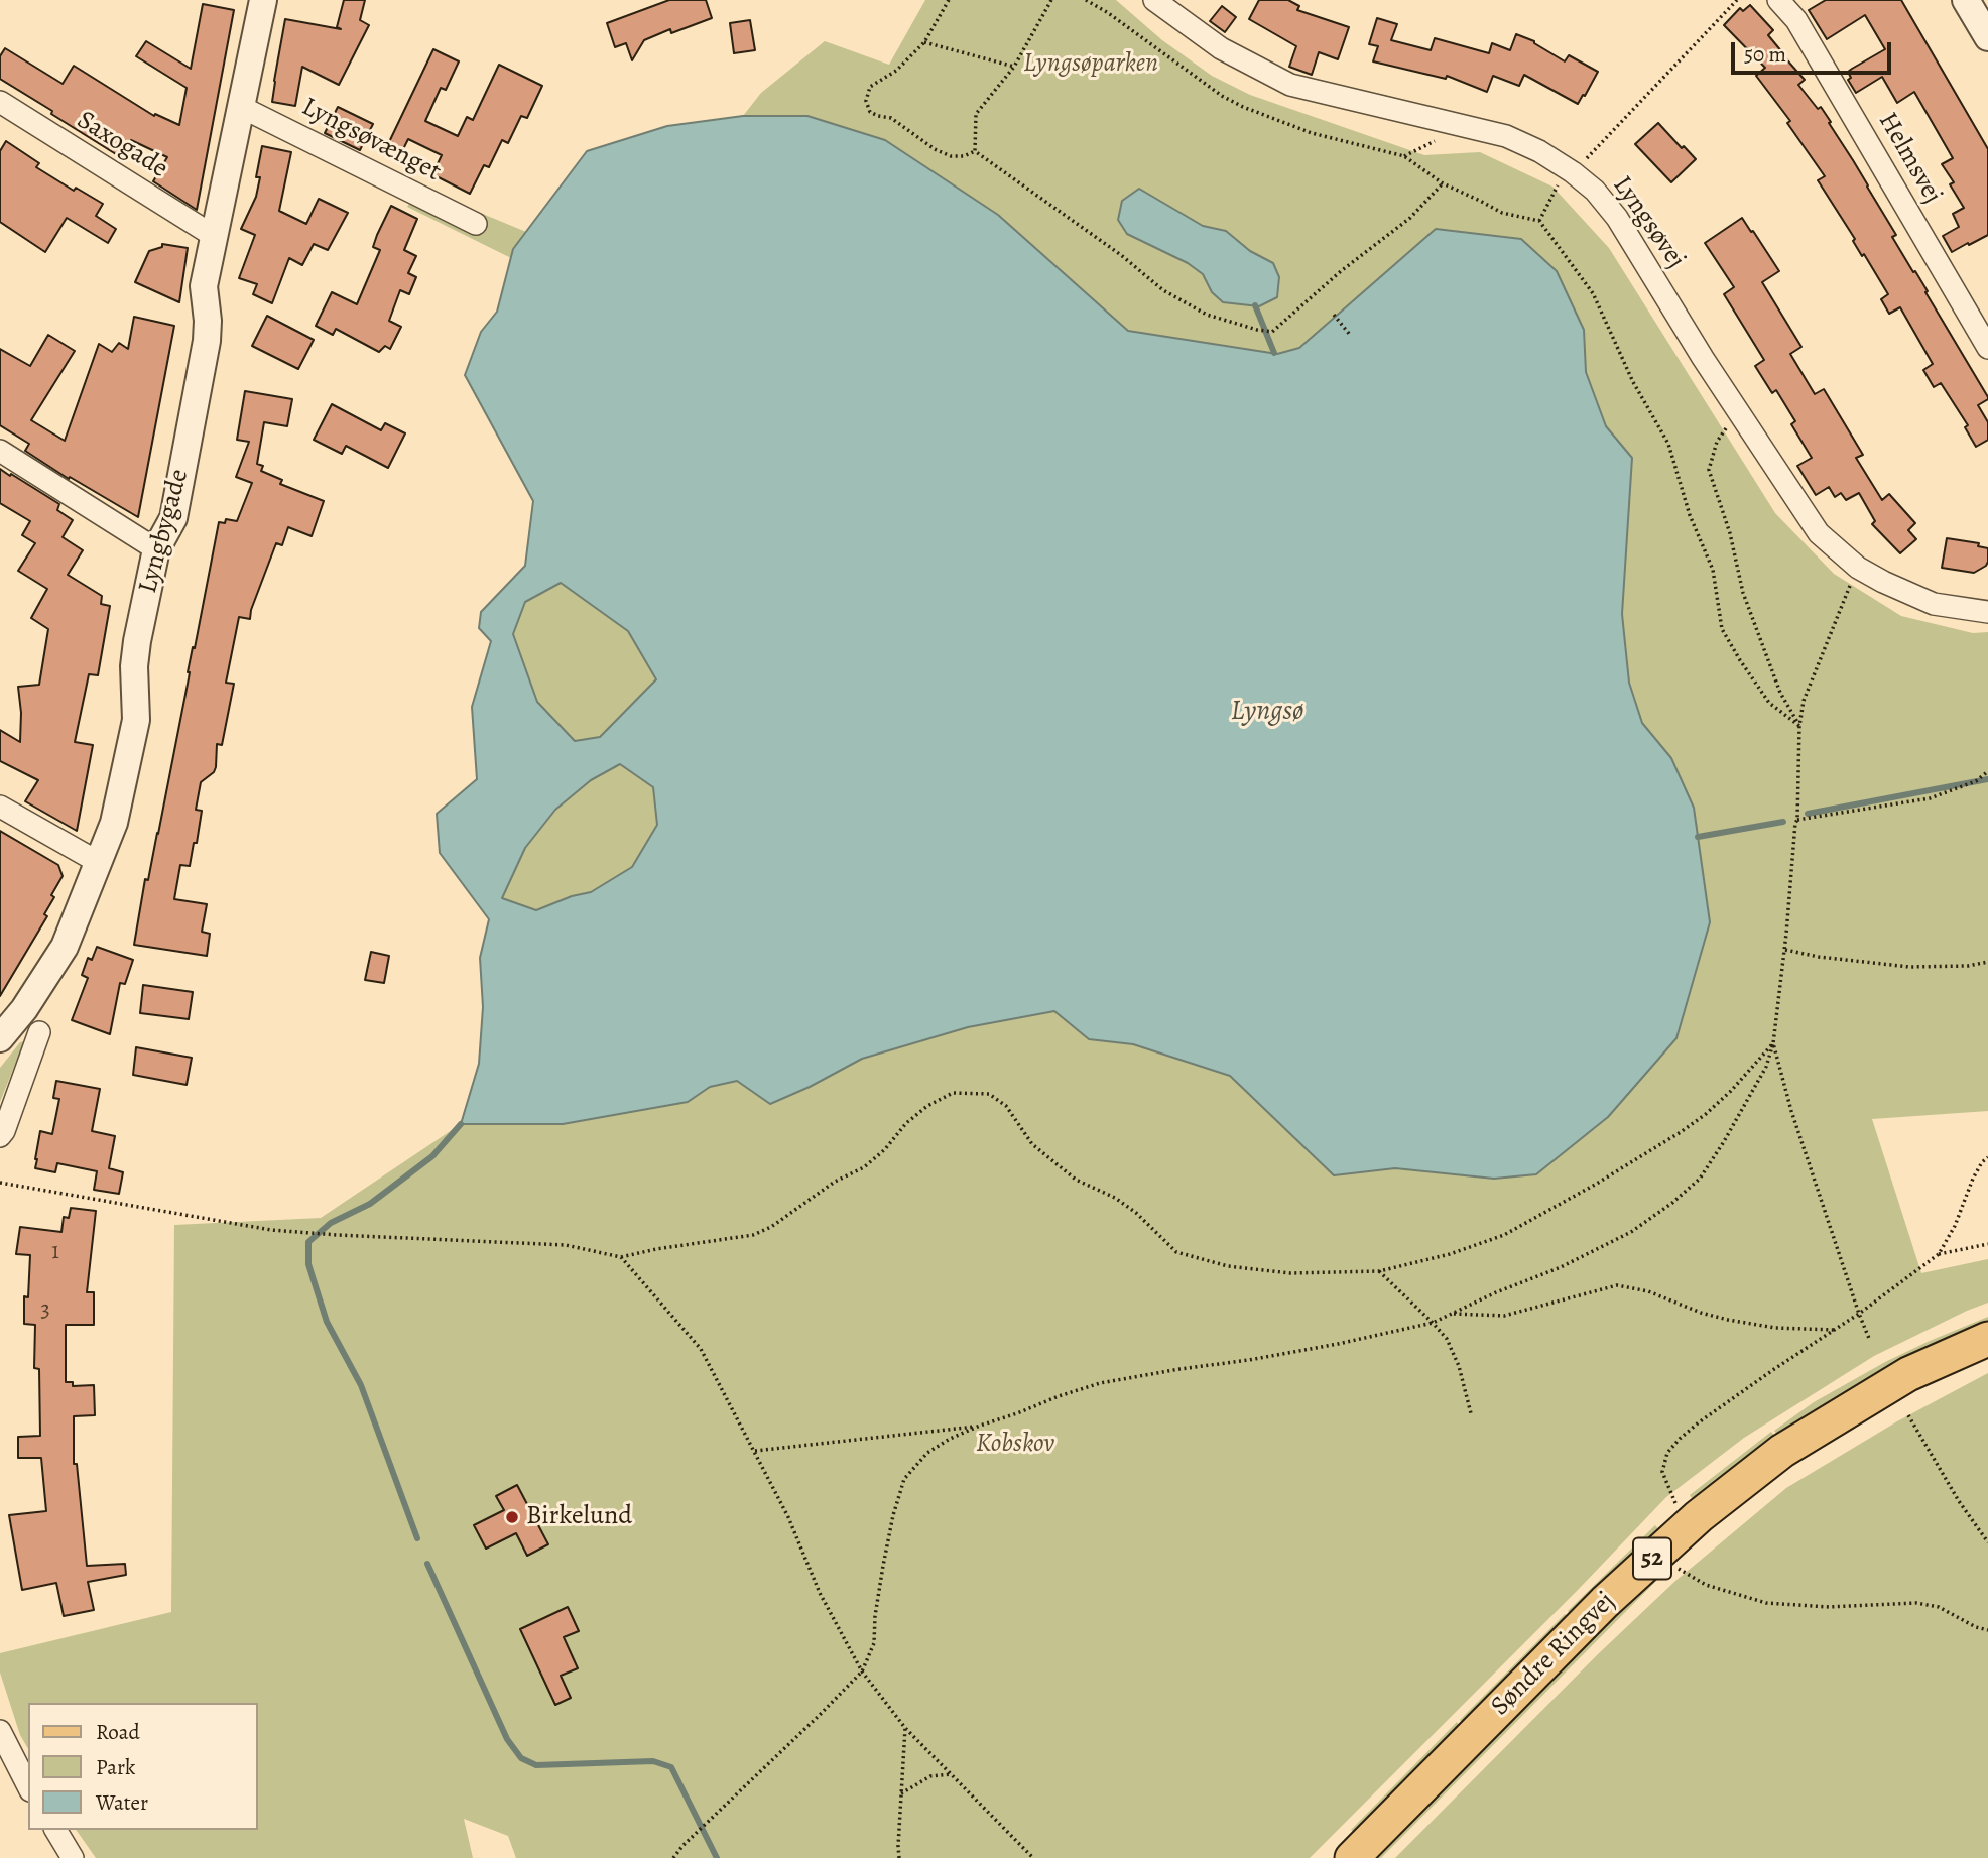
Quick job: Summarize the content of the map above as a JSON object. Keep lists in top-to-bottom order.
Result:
{
  "streets": {
    "main road": ["52", "Søndre Ringvej"],
    "street": [
      "Lyngsøvænget",
      "Saxogade",
      "Helmsvej",
      "Lyngsøvej",
      "Lyngbygade"
    ]
  },
  "crossings": [
    ["Lyngsøvænget", "Lyngbygade"],
    ["Saxogade", "Lyngbygade"]
  ],
  "water": ["Lyngsø"],
  "parks": ["Lyngsøparken", "Kobskov"],
  "places": ["Birkelund"],
  "house_numbers": ["1", "3"],
  "legend": ["Road", "Park", "Water"],
  "scale_bar": "50 m"
}
